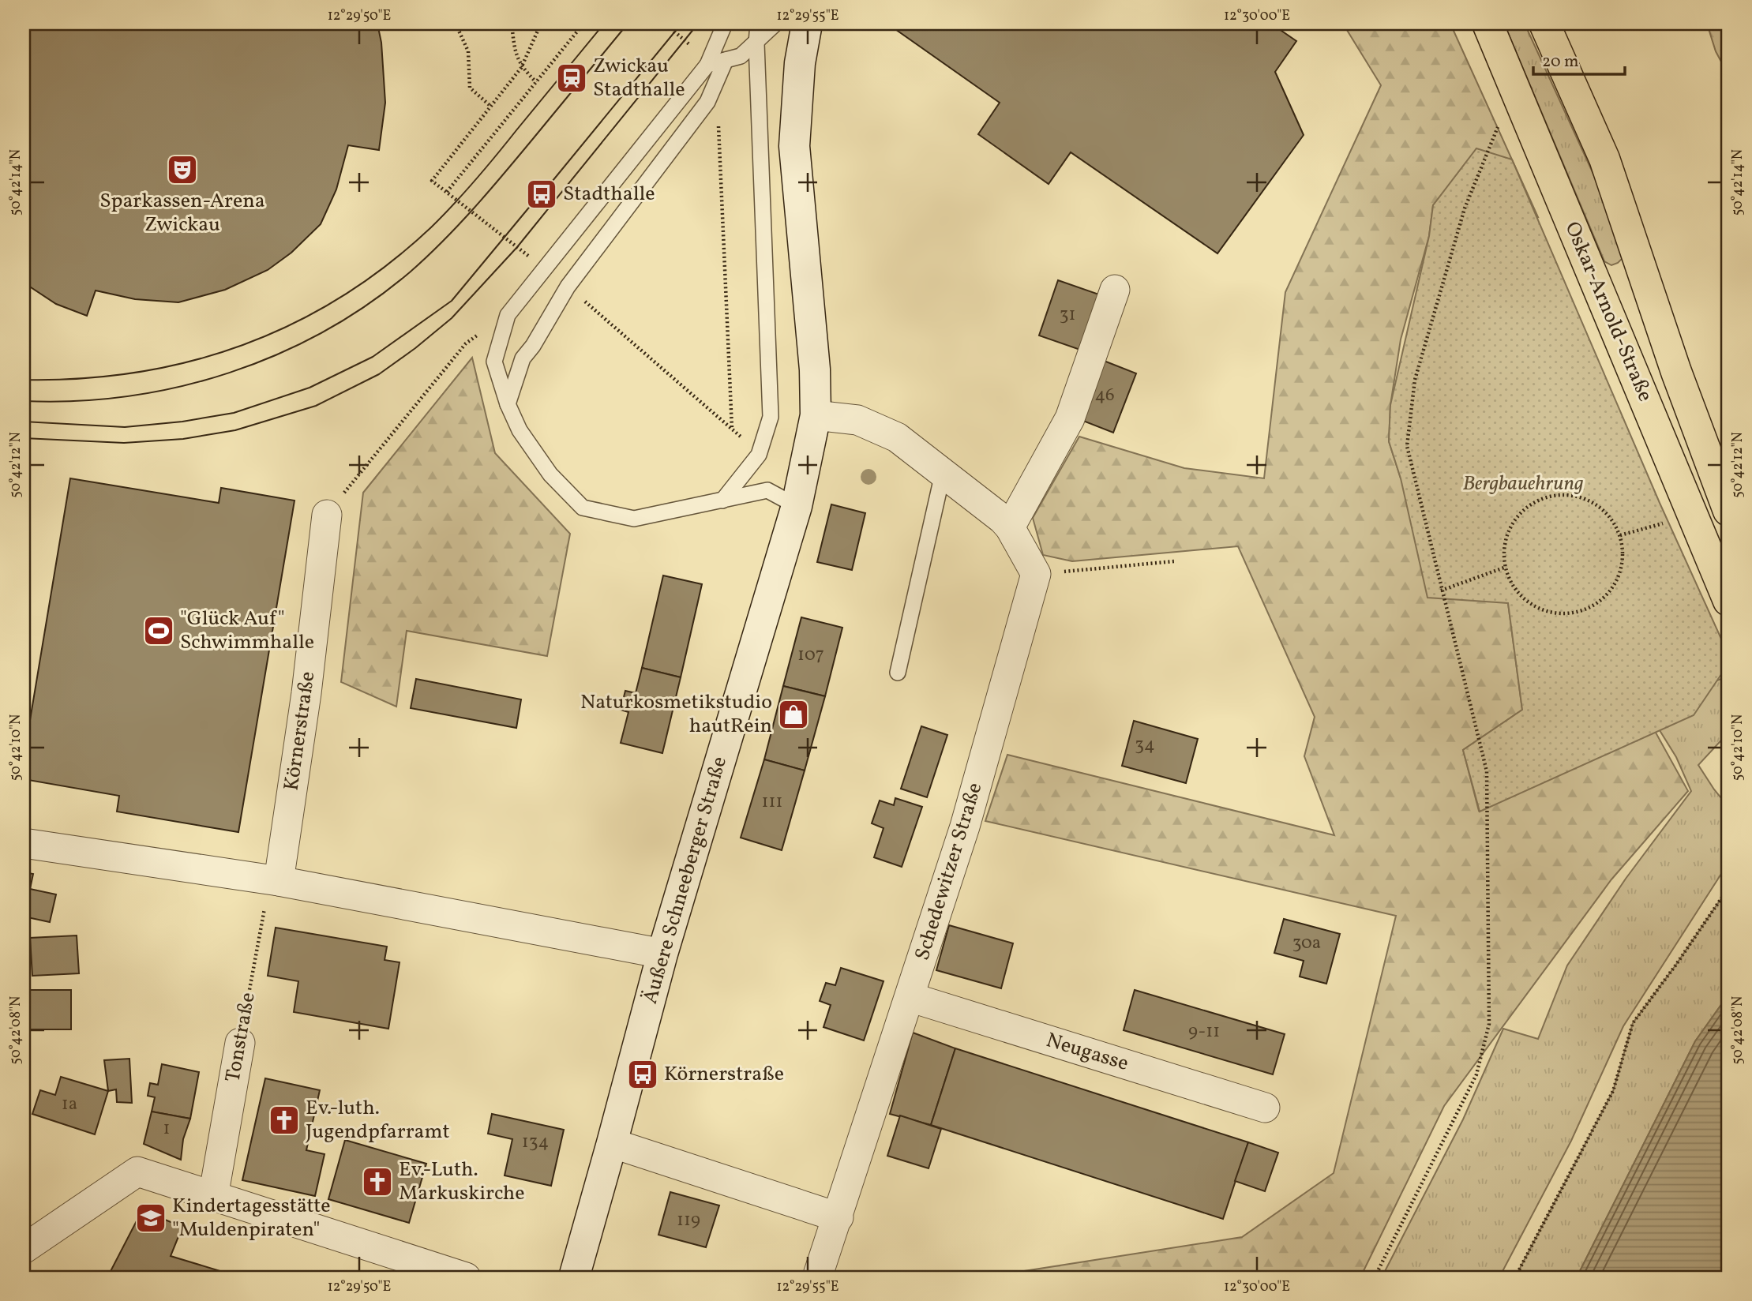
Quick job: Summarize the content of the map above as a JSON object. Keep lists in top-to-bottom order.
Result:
{
  "streets": {
    "main road": ["Oskar-Arnold-Straße", "Äußere Schneeberger Straße"],
    "street": [
      "Körnerstraße",
      "Schedewitzer Straße",
      "Tonstraße",
      "Neugasse"
    ]
  },
  "crossings": [
    ["Körnerstraße", "Tonstraße"],
    ["Schedewitzer Straße", "Neugasse"]
  ],
  "parks": ["Bergbauehrung"],
  "places": {
    "station": ["Zwickau Stadthalle"],
    "theatre": ["Sparkassen-Arena Zwickau"],
    "bus stop": ["Stadthalle", "Körnerstraße"],
    "sports": ["\"Glück Auf\" Schwimmhalle"],
    "shop": ["Naturkosmetikstudio hautRein"],
    "church": ["Ev.-luth. Jugendpfarramt", "Ev.-Luth. Markuskirche"],
    "school or university": ["Kindertagesstätte \"Muldenpiraten\""]
  },
  "house_numbers": [
    "31",
    "46",
    "107",
    "34",
    "111",
    "30a",
    "9-11",
    "1a",
    "1",
    "134",
    "119"
  ],
  "scale_bar": "20 m",
  "coordinates": [
    "12°29'50\"E",
    "12°29'55\"E",
    "12°30'00\"E",
    "50°42'14\"N",
    "50°42'12\"N",
    "50°42'10\"N",
    "50°42'08\"N"
  ]
}
